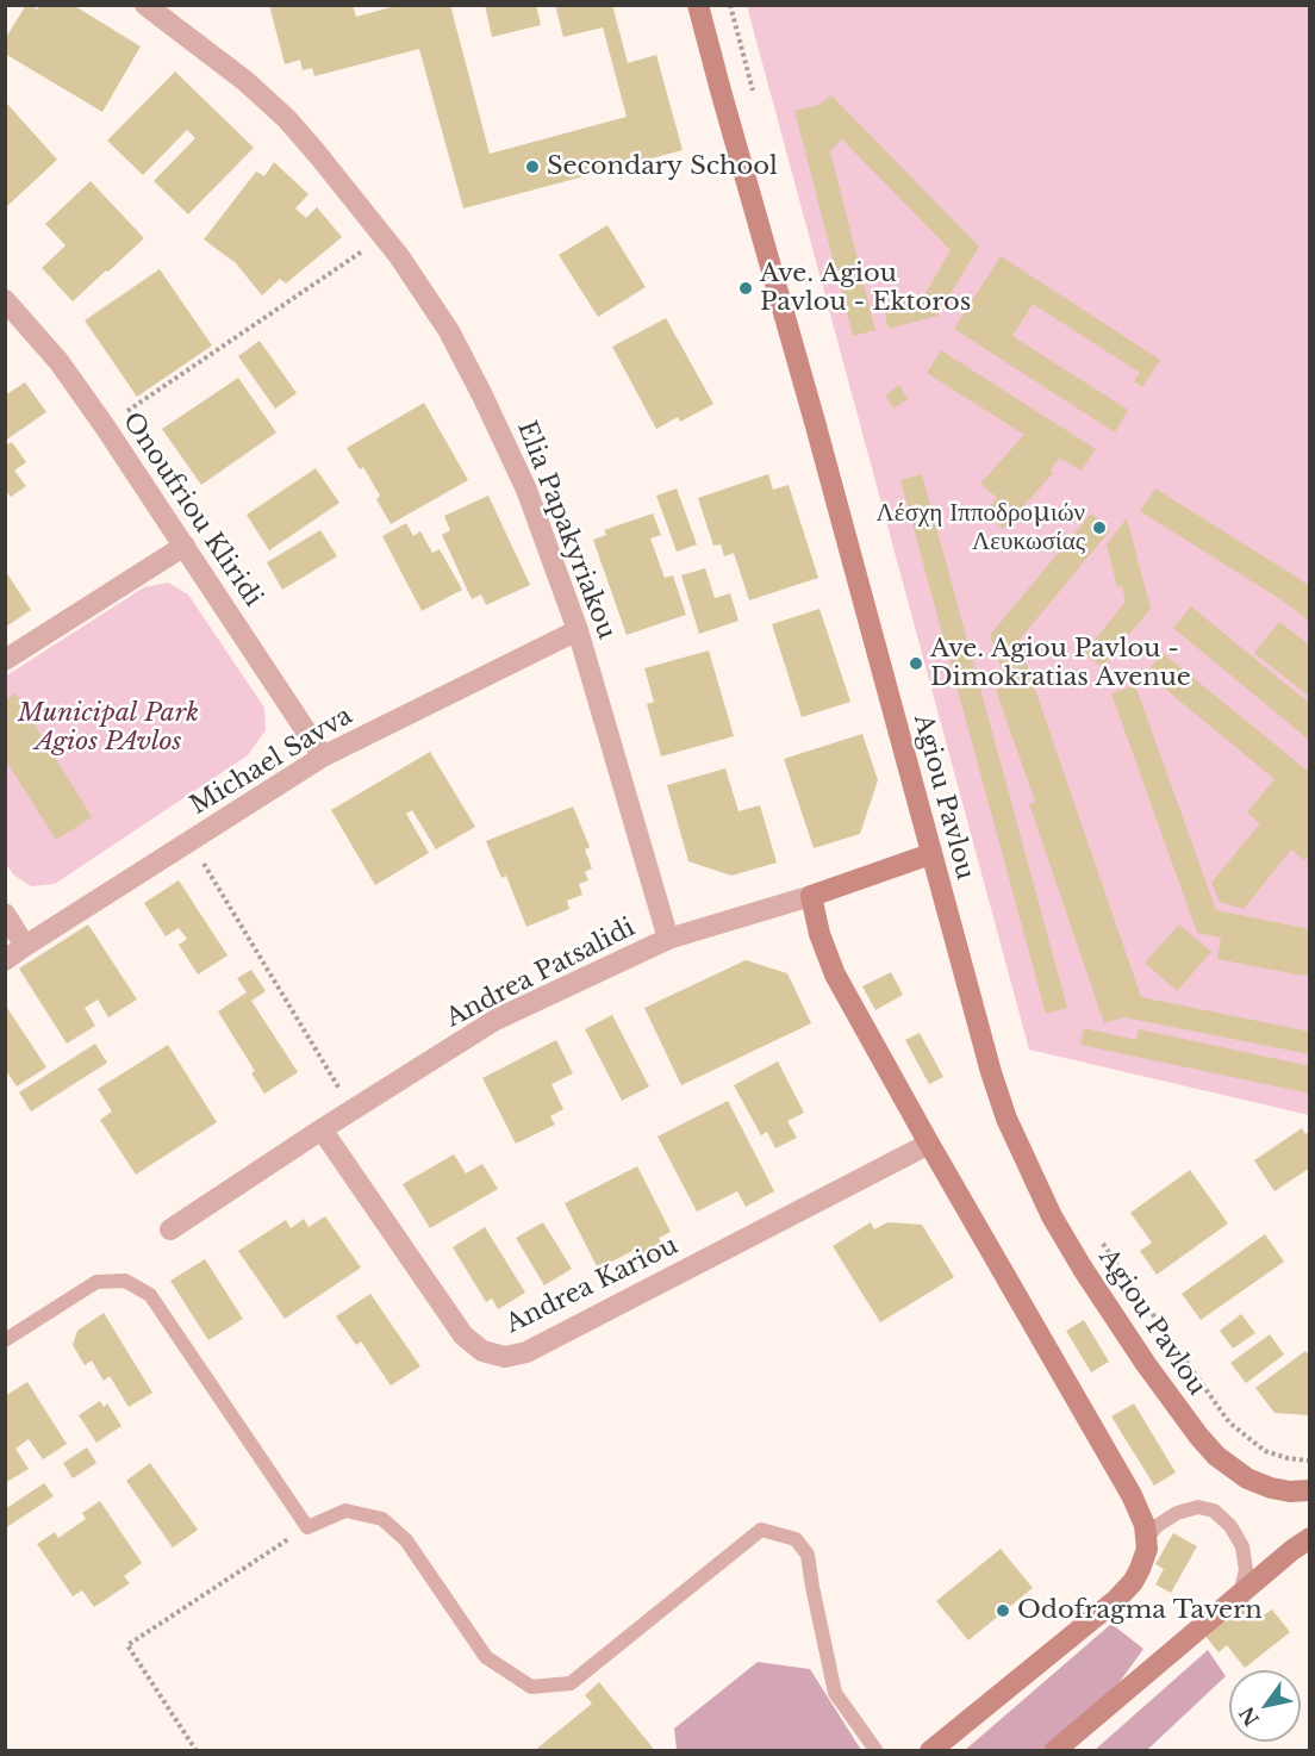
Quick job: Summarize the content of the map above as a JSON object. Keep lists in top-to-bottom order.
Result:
{
  "streets": {
    "main road": ["Agiou Pavlou", "Andrea Patsalidi"],
    "street": [
      "Onoufriou Kliridi",
      "Elia Papakyriakou",
      "Michael Savva",
      "Andrea Kariou"
    ]
  },
  "crossings": [
    ["Onoufriou Kliridi", "Michael Savva"],
    ["Elia Papakyriakou", "Michael Savva"],
    ["Elia Papakyriakou", "Andrea Patsalidi"],
    ["Agiou Pavlou", "Andrea Patsalidi"],
    ["Andrea Patsalidi", "Andrea Kariou"]
  ],
  "parks": ["Municipal Park Agios PAvlos"],
  "places": [
    "Secondary School",
    "Ave. Agiou Pavlou - Ektoros",
    "Λέσχη Ιπποδρομιών Λευκωσίας",
    "Ave. Agiou Pavlou - Dimokratias Avenue",
    "Odofragma Tavern"
  ],
  "north": "bottom left"
}
